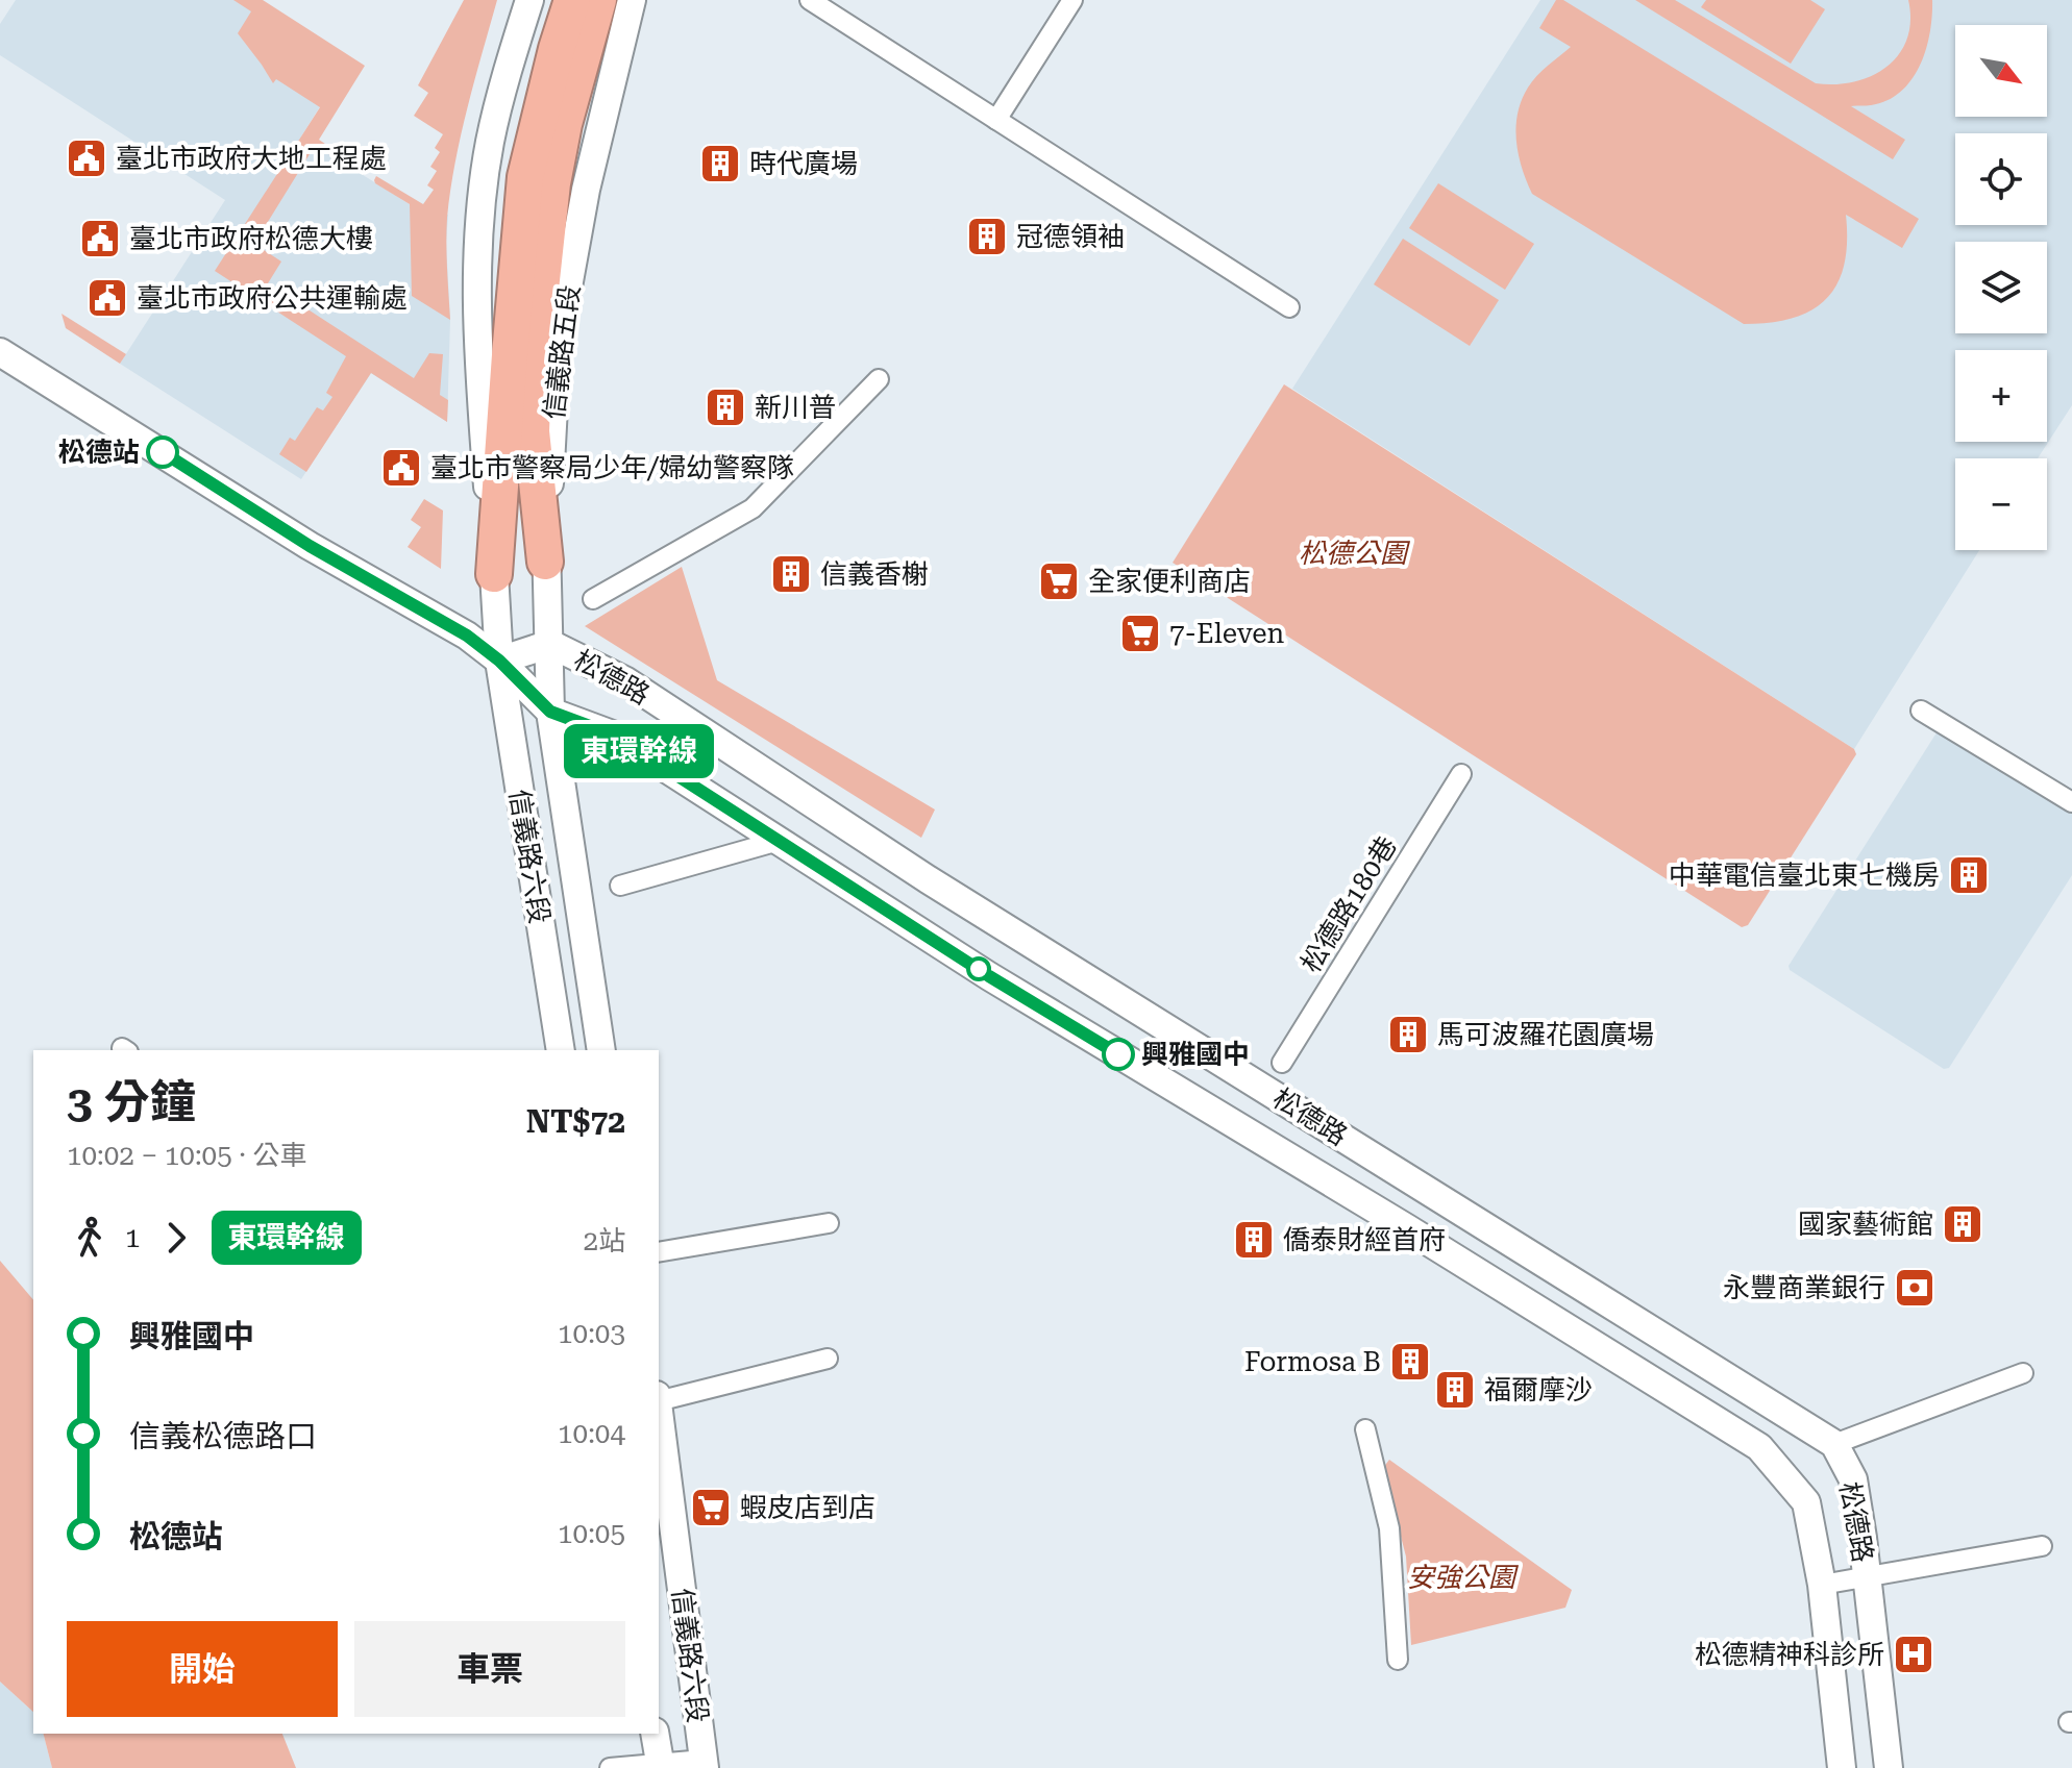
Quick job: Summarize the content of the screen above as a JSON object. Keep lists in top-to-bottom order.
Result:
{
  "streets": {
    "main road": ["信義路五段", "松德路", "信義路六段"],
    "street": ["松德路180巷"]
  },
  "crossings": [
    ["信義路五段", "松德路"],
    ["信義路五段", "信義路六段"],
    ["松德路", "信義路六段"]
  ],
  "parks": ["松德公園", "安強公園"],
  "places": {
    "public building": [
      "臺北市政府大地工程處",
      "臺北市政府松德大樓",
      "臺北市政府公共運輸處",
      "臺北市警察局少年/婦幼警察隊"
    ],
    "building": [
      "時代廣場",
      "冠德領袖",
      "新川普",
      "信義香榭",
      "中華電信臺北東七機房",
      "馬可波羅花園廣場",
      "國家藝術館",
      "僑泰財經首府",
      "Formosa B",
      "福爾摩沙"
    ],
    "other": ["松德站", "興雅國中"],
    "supermarket": ["全家便利商店", "7-Eleven", "蝦皮店到店"],
    "bank": ["永豐商業銀行"],
    "hospital": ["松德精神科診所"]
  },
  "lines": ["bus line 東環幹線"],
  "north": "bottom right",
  "page": {
    "on_map": "東環幹線",
    "map_buttons": ["+", "−"],
    "heading": ["3 分鐘", "10:02 – 10:05 · 公車", "NT$72"],
    "legs": ["1", "東環幹線", "2站"],
    "list": [
      {
        "name": "興雅國中",
        "value": "10:03"
      },
      {
        "name": "信義松德路口",
        "value": "10:04"
      },
      {
        "name": "松德站",
        "value": "10:05"
      }
    ],
    "buttons": ["開始", "車票"]
  }
}
